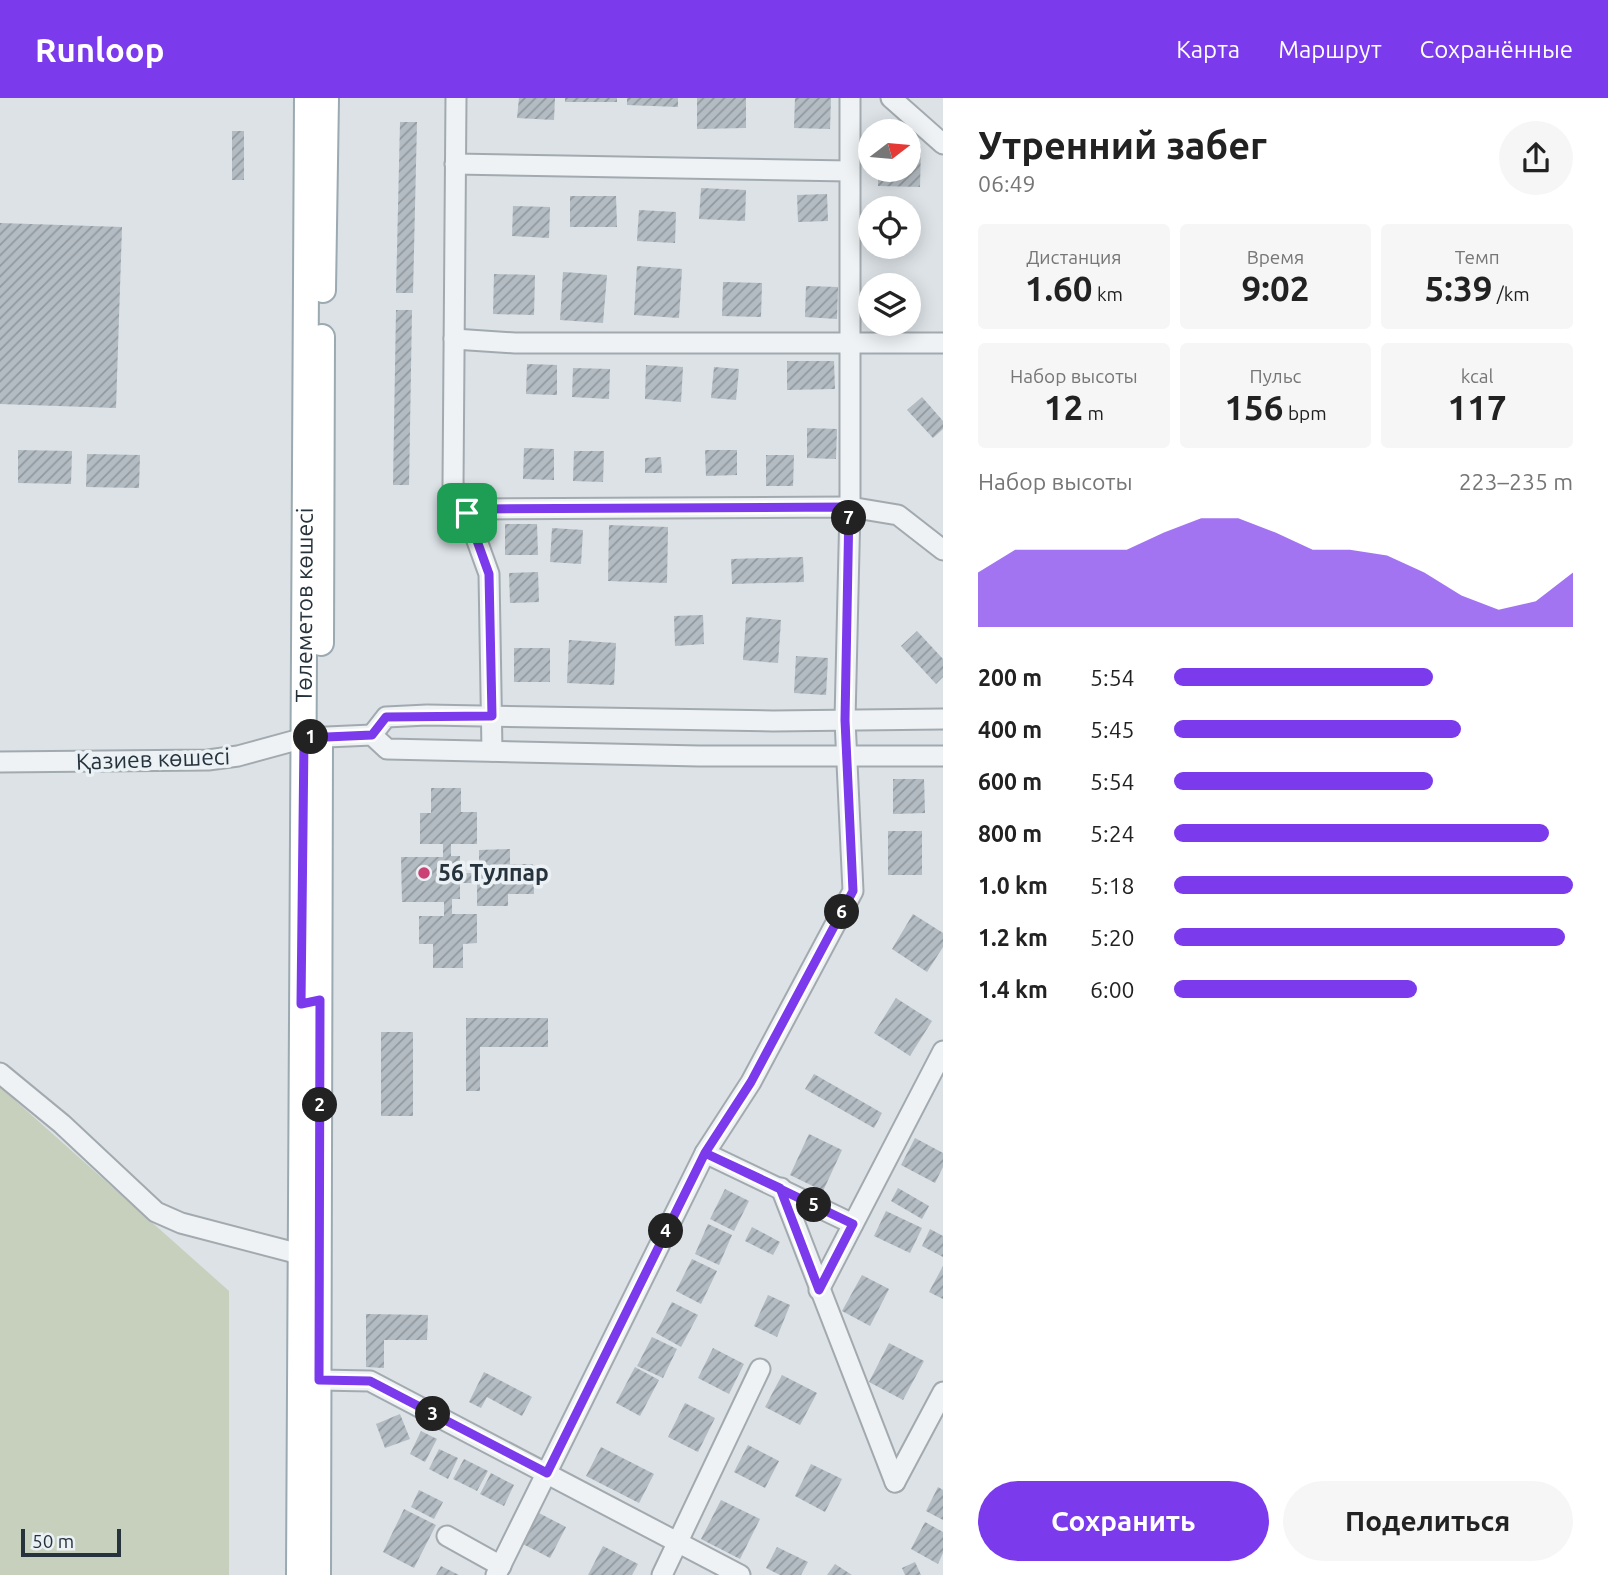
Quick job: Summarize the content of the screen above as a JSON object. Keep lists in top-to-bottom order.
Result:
{
  "streets": {
    "main road": ["Төлеметов көшесі"],
    "street": ["Қазиев көшесі"]
  },
  "crossings": [
    ["Төлеметов көшесі", "Қазиев көшесі"]
  ],
  "places": ["56 Тулпар"],
  "scale_bar": "50 m",
  "north": "right",
  "page": {
    "header": "Runloop",
    "nav": ["Карта", "Маршрут", "Сохранённые"],
    "heading": ["Утренний забег", "06:49"],
    "stats": [
      ["Дистанция", "1.60 km"],
      ["Время", "9:02"],
      ["Темп", "5:39 /km"],
      ["Набор высоты", "12 m"],
      ["Пульс", "156 bpm"],
      ["kcal", "117"]
    ],
    "chart": ["Набор высоты", "223–235 m"],
    "pins": [
      "7",
      "1",
      "6",
      "2",
      "5",
      "4",
      "3"
    ],
    "list": [
      {
        "name": "200 m",
        "note": "5:54"
      },
      {
        "name": "400 m",
        "note": "5:45"
      },
      {
        "name": "600 m",
        "note": "5:54"
      },
      {
        "name": "800 m",
        "note": "5:24"
      },
      {
        "name": "1.0 km",
        "note": "5:18"
      },
      {
        "name": "1.2 km",
        "note": "5:20"
      },
      {
        "name": "1.4 km",
        "note": "6:00"
      }
    ],
    "buttons": ["Сохранить", "Поделиться"],
    "scale": "50 m"
  }
}
